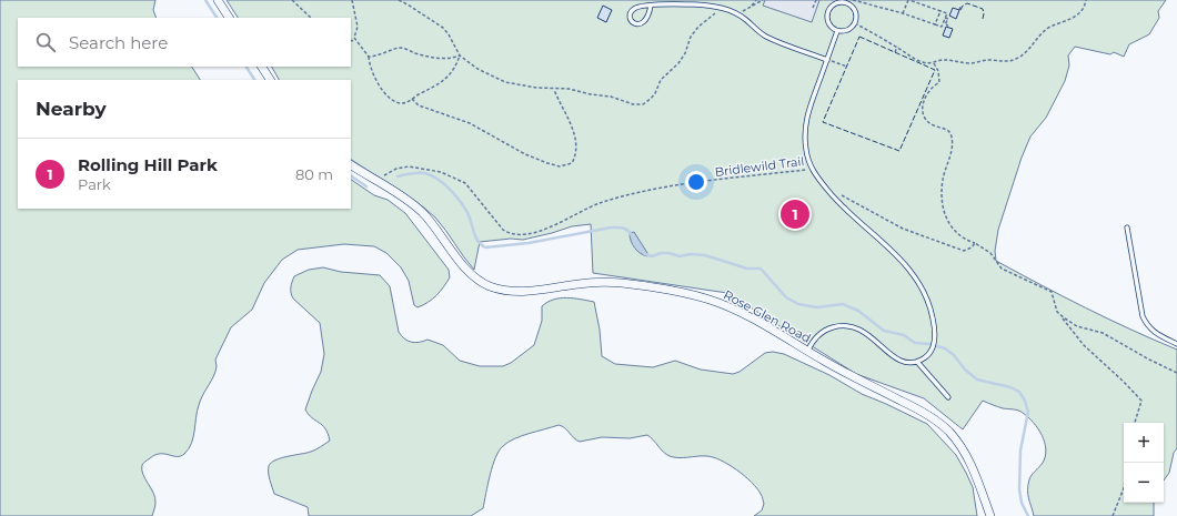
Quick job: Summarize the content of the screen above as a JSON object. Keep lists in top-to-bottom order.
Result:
{
  "streets": {
    "street": ["Rose Glen Road"],
    "path": ["Bridlewild Trail"]
  },
  "crossings": [
    ["Bridlewild Trail", "Rose Glen Road"]
  ],
  "page": {
    "search": "Search here",
    "heading": "Nearby",
    "list": [
      {
        "mark": "1",
        "name": "Rolling Hill Park",
        "note": "Park",
        "value": "80 m"
      }
    ],
    "pins": "1",
    "map_buttons": ["+", "−"]
  }
}
